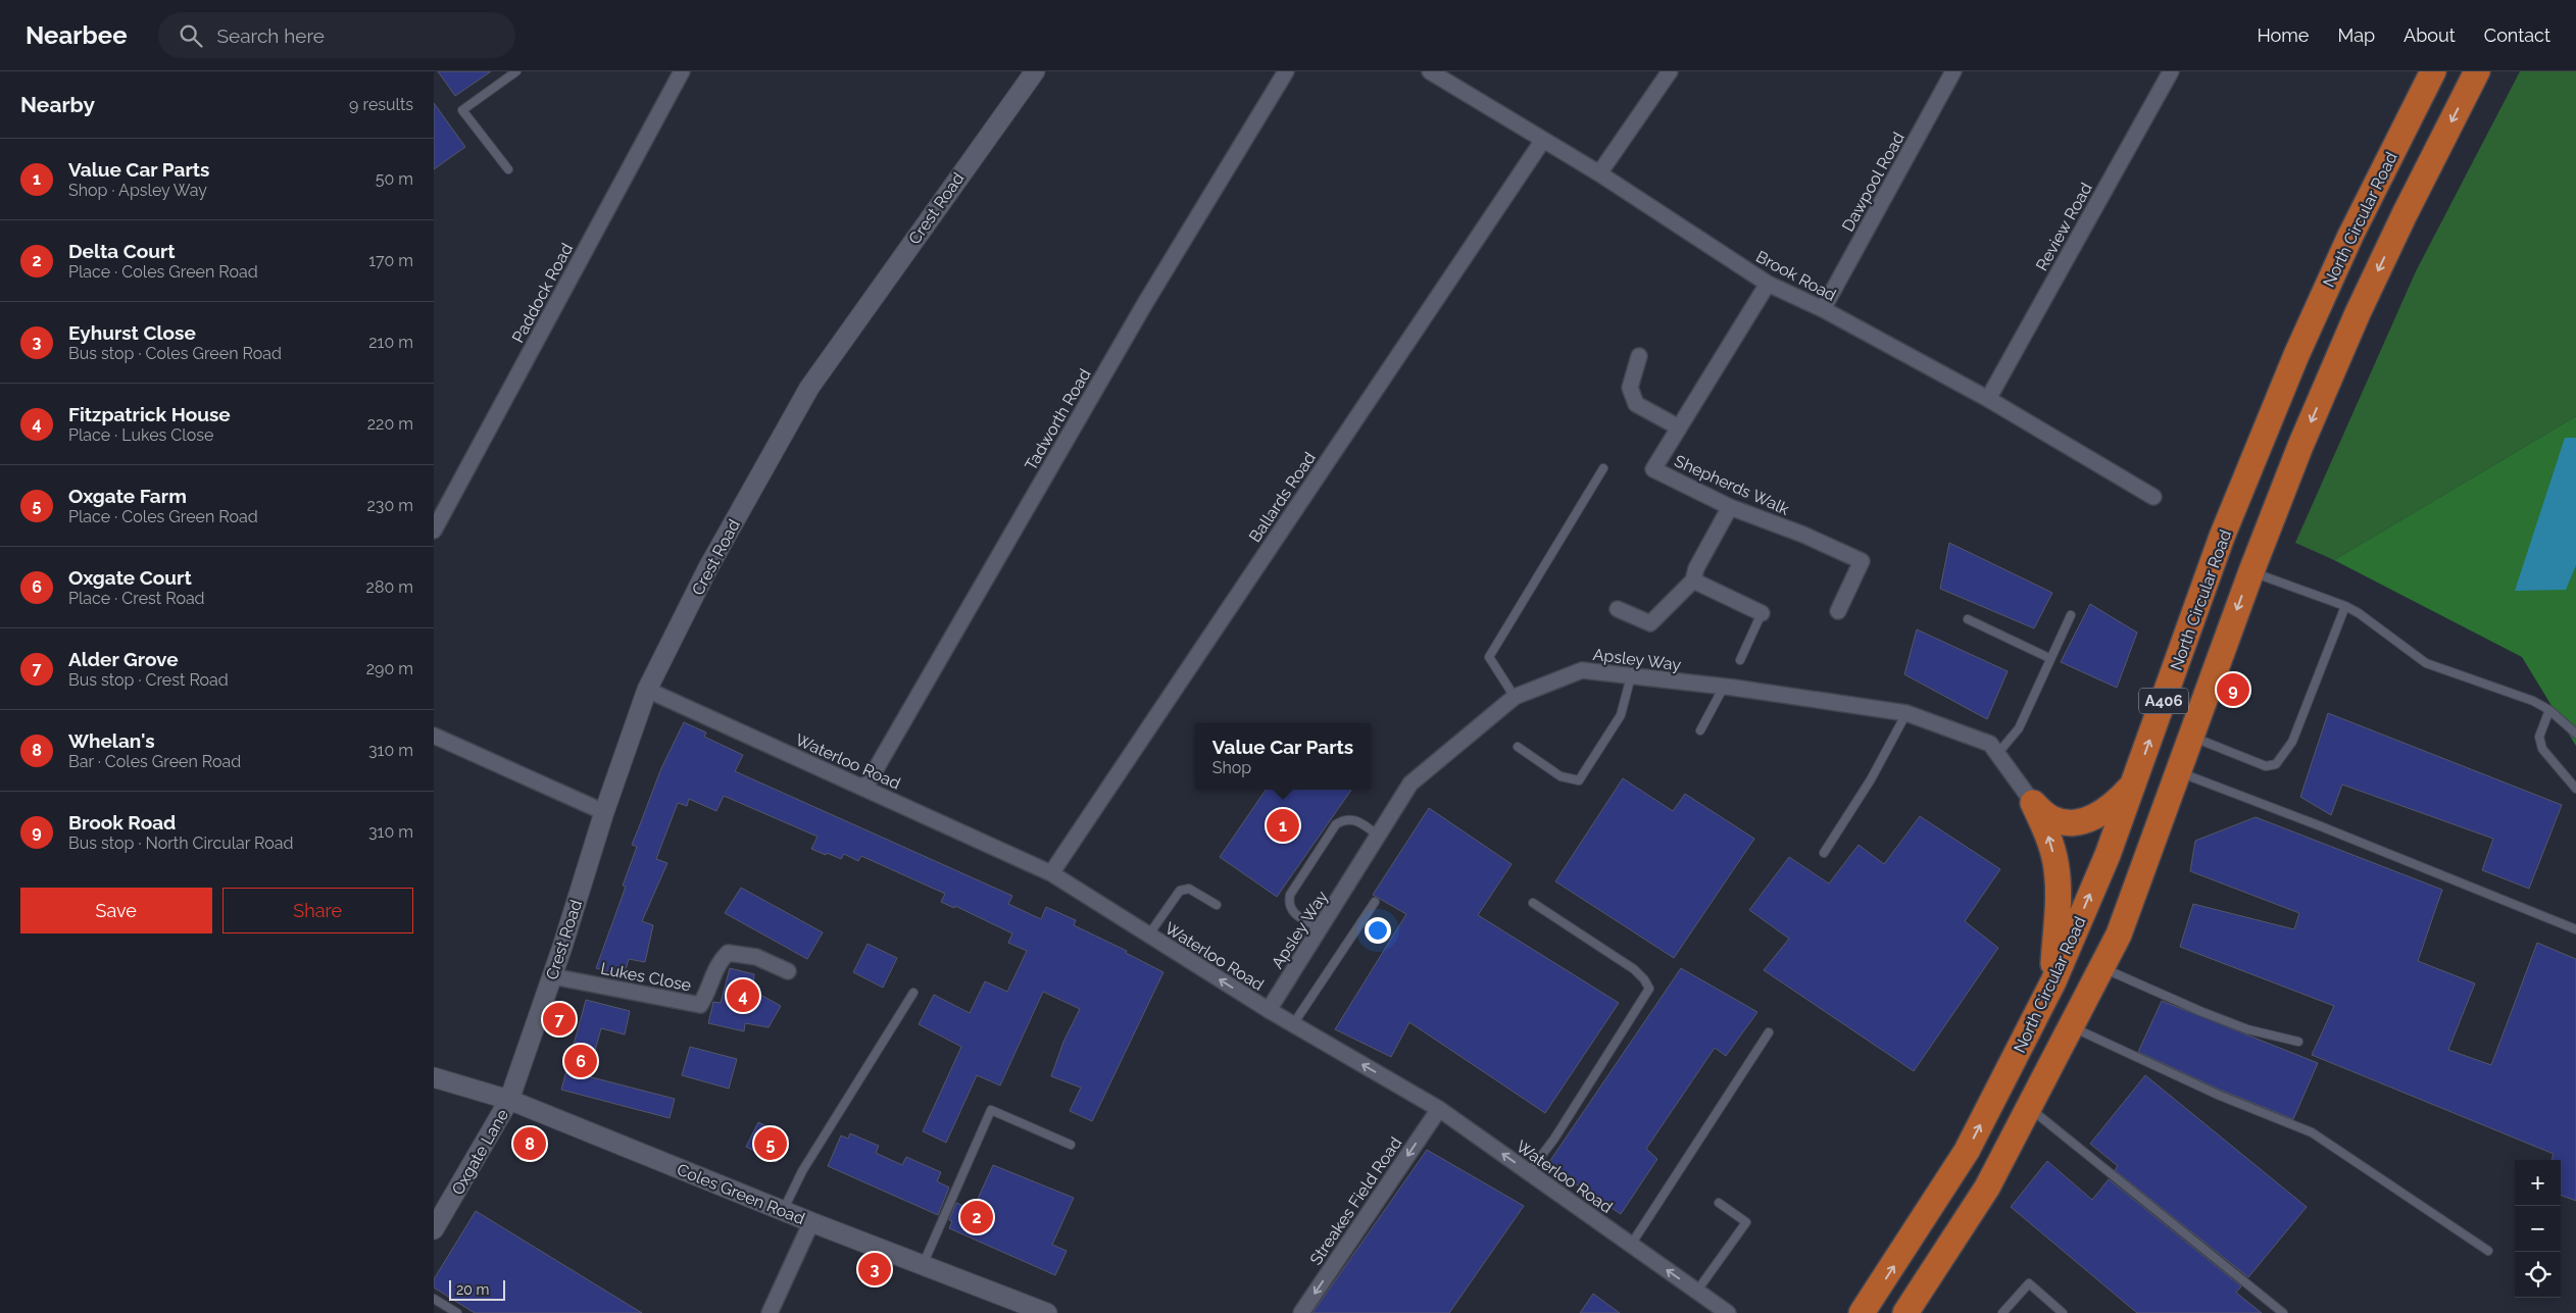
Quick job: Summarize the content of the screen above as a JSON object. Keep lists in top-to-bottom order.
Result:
{
  "streets": {
    "highway": ["North Circular Road", "A406"],
    "street": [
      "Dawpool Road",
      "Crest Road",
      "Review Road",
      "Brook Road",
      "Paddock Road",
      "Tadworth Road",
      "Shepherds Walk",
      "Ballards Road",
      "Apsley Way",
      "Waterloo Road",
      "Lukes Close",
      "Oxgate Lane",
      "Coles Green Road",
      "Streakes Field Road"
    ]
  },
  "crossings": [
    ["Dawpool Road", "Brook Road"],
    ["Crest Road", "Waterloo Road"],
    ["Crest Road", "Lukes Close"],
    ["Crest Road", "Oxgate Lane"],
    ["Crest Road", "Coles Green Road"],
    ["Review Road", "Brook Road"],
    ["Brook Road", "Shepherds Walk"],
    ["Brook Road", "Ballards Road"],
    ["Tadworth Road", "Waterloo Road"],
    ["Ballards Road", "Waterloo Road"],
    ["Apsley Way", "Waterloo Road"],
    ["Waterloo Road", "Streakes Field Road"],
    ["Oxgate Lane", "Coles Green Road"]
  ],
  "one_way": ["Waterloo Road", "Streakes Field Road"],
  "scale_bar": "20 m",
  "page": {
    "header": "Nearbee",
    "search": "Search here",
    "nav": [
      "Home",
      "Map",
      "About",
      "Contact"
    ],
    "heading": ["Nearby", "9 results"],
    "list": [
      {
        "mark": "1",
        "name": "Value Car Parts",
        "note": "Shop · Apsley Way",
        "value": "50 m"
      },
      {
        "mark": "2",
        "name": "Delta Court",
        "note": "Place · Coles Green Road",
        "value": "170 m"
      },
      {
        "mark": "3",
        "name": "Eyhurst Close",
        "note": "Bus stop · Coles Green Road",
        "value": "210 m"
      },
      {
        "mark": "4",
        "name": "Fitzpatrick House",
        "note": "Place · Lukes Close",
        "value": "220 m"
      },
      {
        "mark": "5",
        "name": "Oxgate Farm",
        "note": "Place · Coles Green Road",
        "value": "230 m"
      },
      {
        "mark": "6",
        "name": "Oxgate Court",
        "note": "Place · Crest Road",
        "value": "280 m"
      },
      {
        "mark": "7",
        "name": "Alder Grove",
        "note": "Bus stop · Crest Road",
        "value": "290 m"
      },
      {
        "mark": "8",
        "name": "Whelan's",
        "note": "Bar · Coles Green Road",
        "value": "310 m"
      },
      {
        "mark": "9",
        "name": "Brook Road",
        "note": "Bus stop · North Circular Road",
        "value": "310 m"
      }
    ],
    "pins": [
      "9",
      "1",
      "4",
      "7",
      "6",
      "5",
      "8",
      "2",
      "3"
    ],
    "popup": ["Value Car Parts", "Shop"],
    "buttons": ["Save", "Share"],
    "map_buttons": ["+", "−"],
    "scale": "20 m"
  }
}
